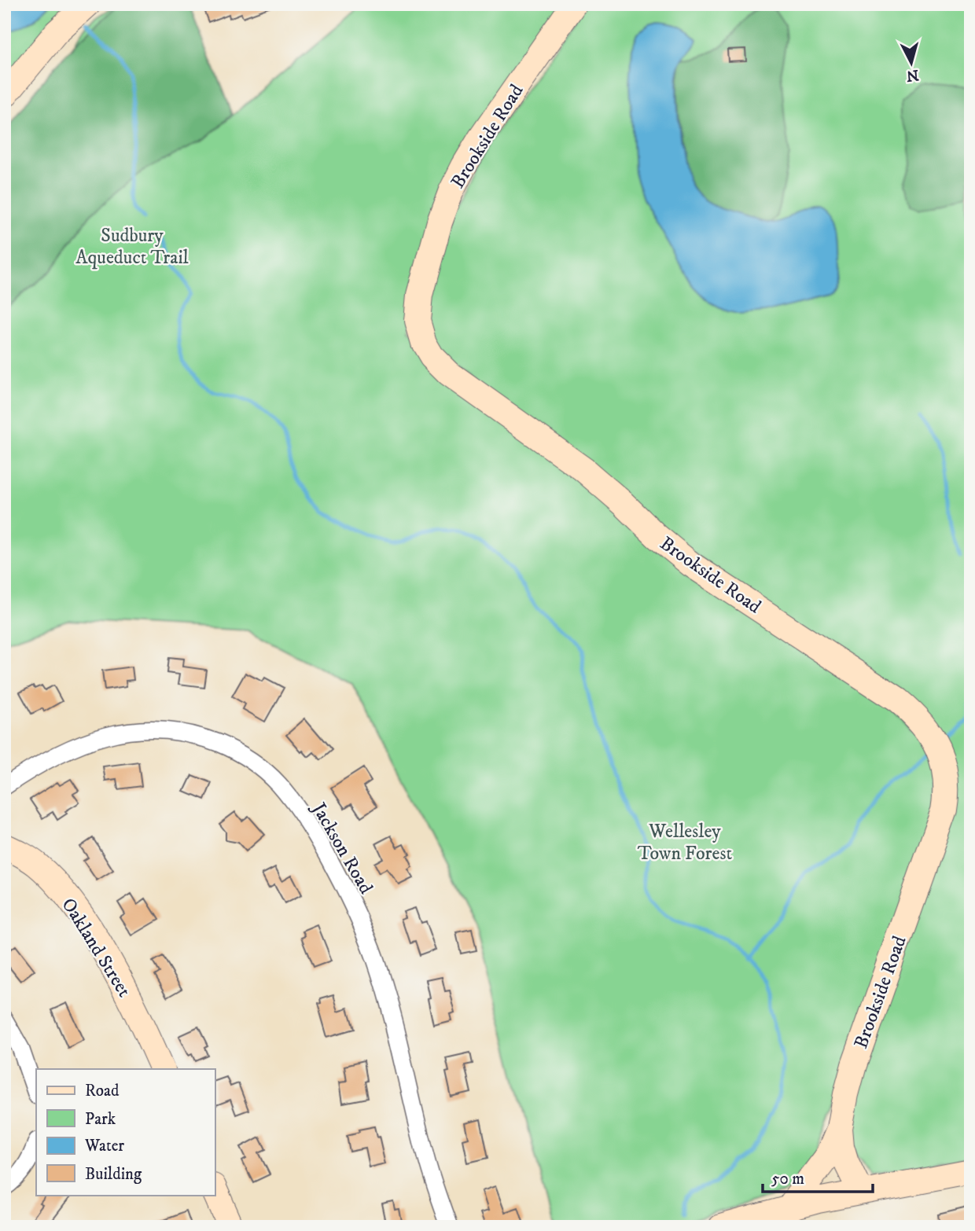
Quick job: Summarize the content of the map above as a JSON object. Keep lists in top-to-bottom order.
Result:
{
  "streets": {
    "street": ["Brookside Road", "Jackson Road", "Oakland Street"]
  },
  "parks": ["Sudbury Aqueduct Trail", "Wellesley Town Forest"],
  "legend": [
    "Road",
    "Park",
    "Water",
    "Building"
  ],
  "scale_bar": "50 m",
  "north": "bottom"
}
